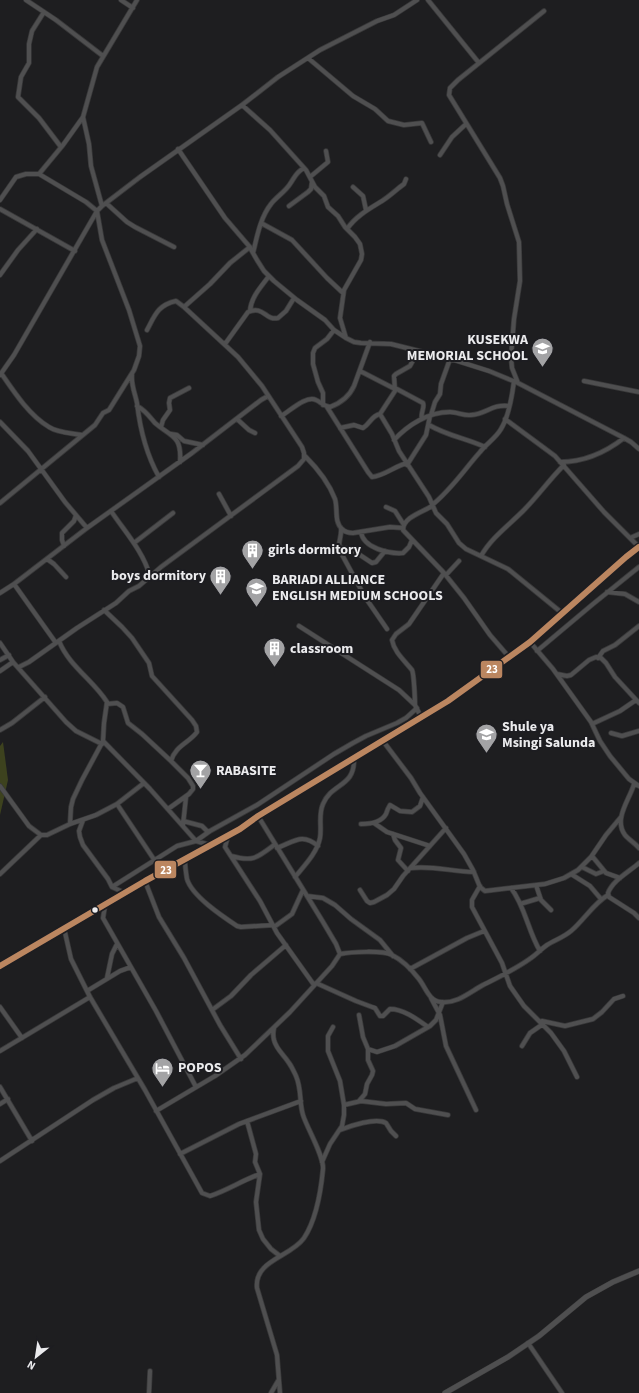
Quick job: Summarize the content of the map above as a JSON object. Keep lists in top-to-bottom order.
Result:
{
  "places": {
    "school or university": ["KUSEKWA MEMORIAL SCHOOL", "BARIADI ALLIANCE ENGLISH MEDIUM SCHOOLS", "Shule ya Msingi Salunda"],
    "building": ["girls dormitory", "boys dormitory", "classroom"],
    "bar": ["RABASITE"],
    "hotel": ["POPOS"]
  },
  "lines": ["transit line 23"],
  "north": "bottom left"
}
